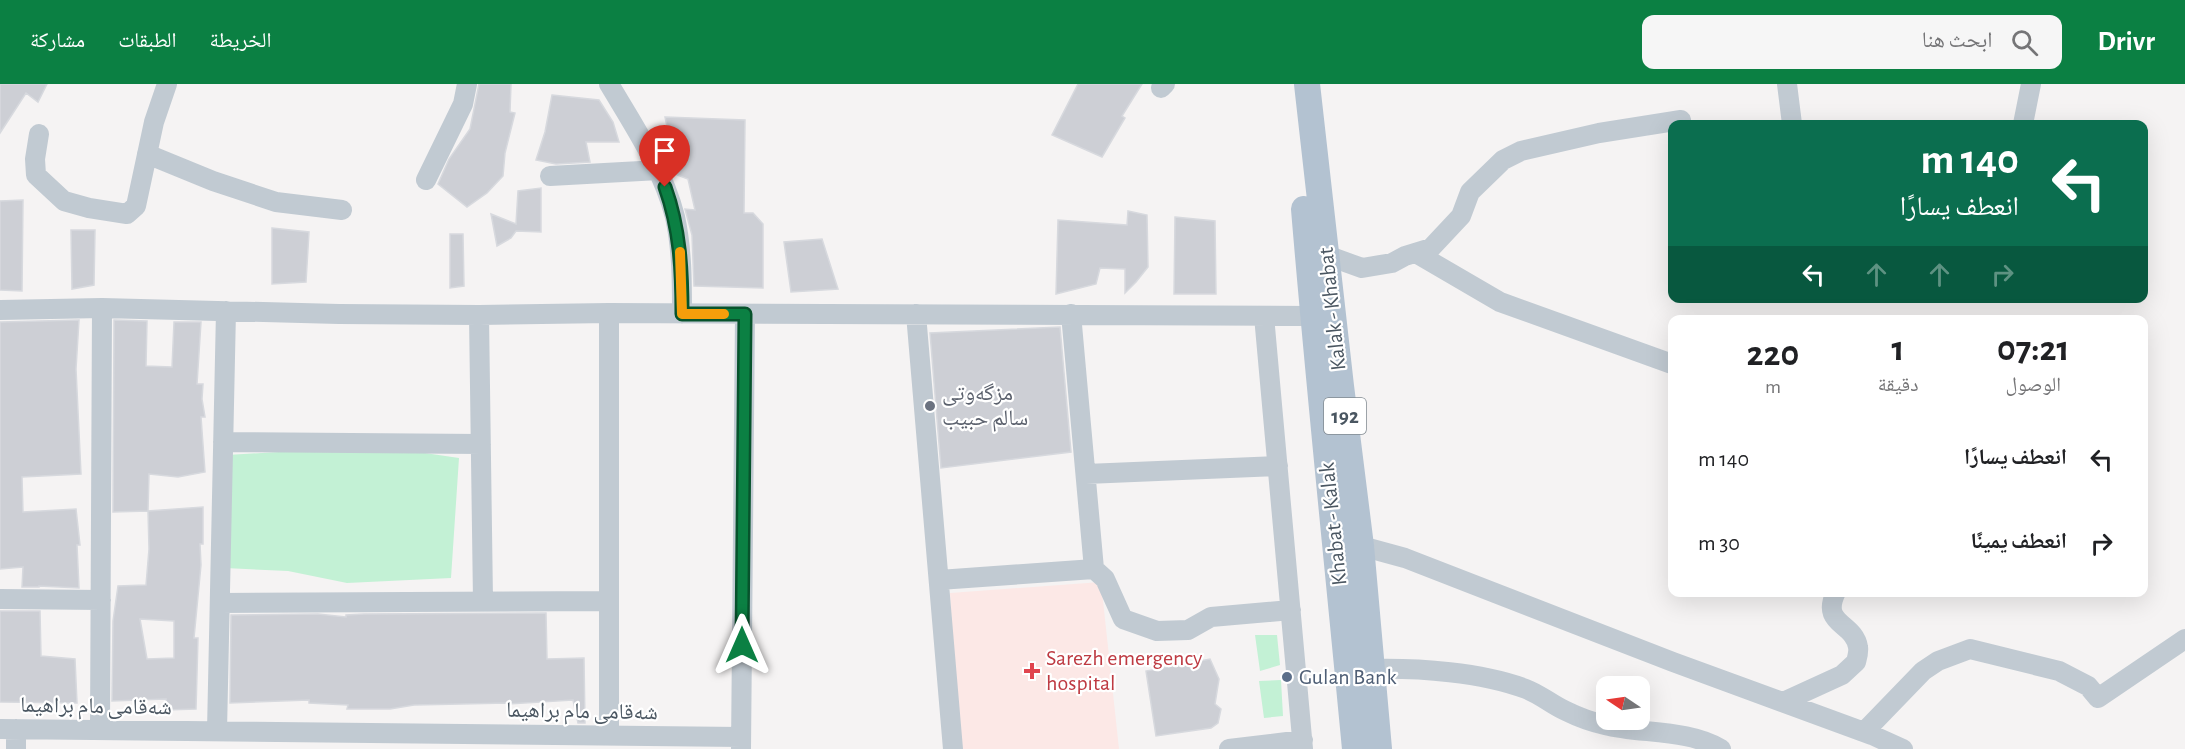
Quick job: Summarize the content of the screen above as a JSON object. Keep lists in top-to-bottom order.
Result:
{
  "streets": {
    "main road": ["Kalak - Khabat", "192", "Khabat - Kalak"],
    "street": ["شەقامی مام براهیما"]
  },
  "places": {
    "other": ["مزگەوتی سالم حبیب", "Gulan Bank"],
    "health": ["Sarezh emergency hospital"]
  },
  "north": "left",
  "page": {
    "header": "Drivr",
    "search": "ابحث هنا",
    "nav": ["الخريطة", "الطبقات", "مشاركة"],
    "turn": ["140 m", "انعطف يسارًا"],
    "eta": [
      "07:21",
      "الوصول",
      "1",
      "دقيقة",
      "220",
      "m"
    ],
    "list": [
      {
        "name": "انعطف يسارًا",
        "value": "140 m"
      },
      {
        "name": "انعطف يمينًا",
        "value": "30 m"
      }
    ]
  }
}
